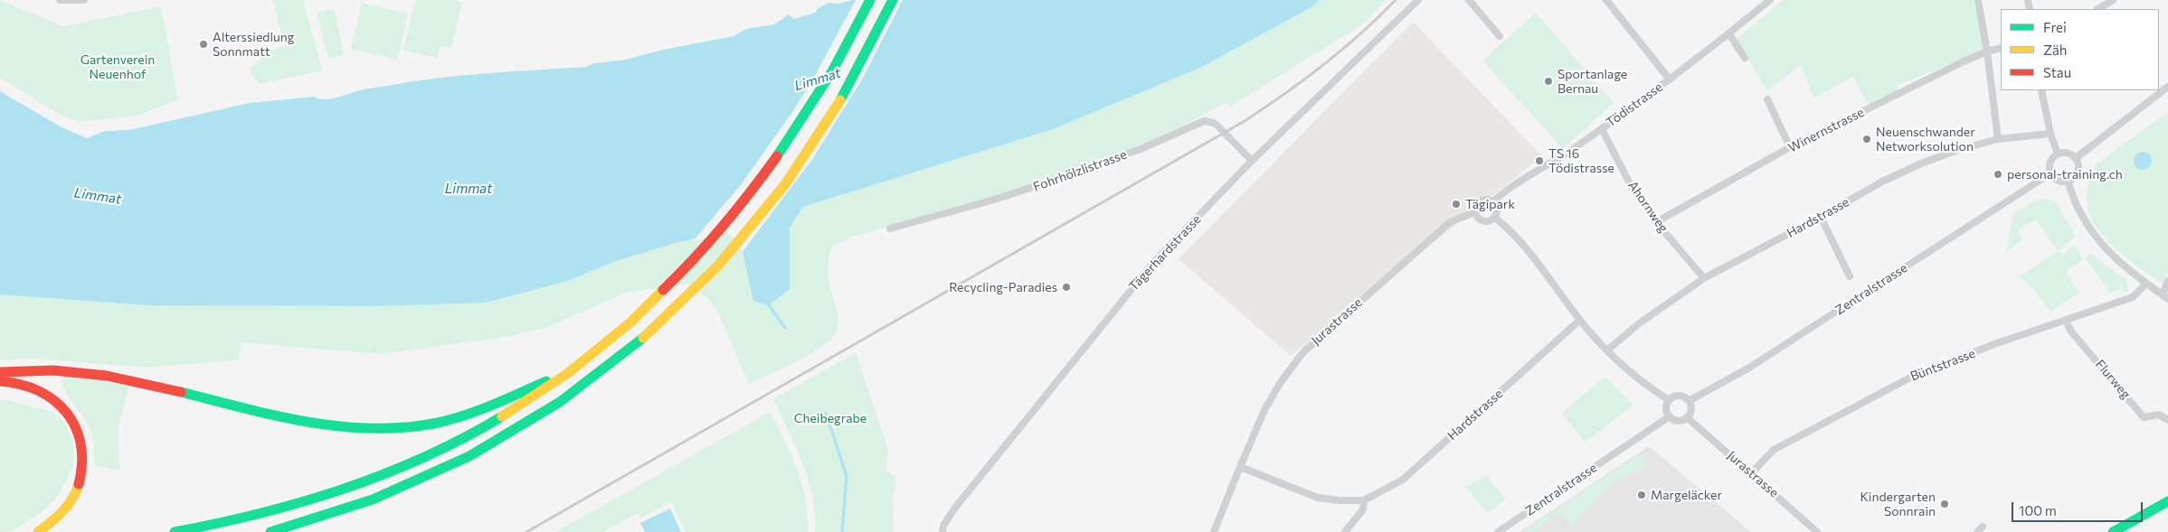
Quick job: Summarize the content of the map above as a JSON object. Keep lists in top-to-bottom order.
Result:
{
  "streets": {
    "street": [
      "Tödistrasse",
      "Winernstrasse",
      "Fohrhölzlistrasse",
      "Ahornweg",
      "Hardstrasse",
      "Tägerhardstrasse",
      "Zentralstrasse",
      "Jurastrasse",
      "Büntstrasse",
      "Flurweg"
    ]
  },
  "crossings": [
    ["Tödistrasse", "Ahornweg"],
    ["Tödistrasse", "Jurastrasse"],
    ["Winernstrasse", "Ahornweg"],
    ["Fohrhölzlistrasse", "Tägerhardstrasse"],
    ["Ahornweg", "Hardstrasse"],
    ["Hardstrasse", "Jurastrasse"],
    ["Zentralstrasse", "Jurastrasse"],
    ["Jurastrasse", "Büntstrasse"],
    ["Büntstrasse", "Flurweg"]
  ],
  "water": ["Limmat"],
  "parks": ["Gartenverein Neuenhof", "Cheibegrabe"],
  "places": [
    "Alterssiedlung Sonnmatt",
    "Sportanlage Bernau",
    "Neuenschwander Networksolution",
    "TS 16 Tödistrasse",
    "personal-training.ch",
    "Tägipark",
    "Recycling-Paradies",
    "Margeläcker",
    "Kindergarten Sonnrain"
  ],
  "legend": ["Frei", "Zäh", "Stau"],
  "scale_bar": "100 m"
}
